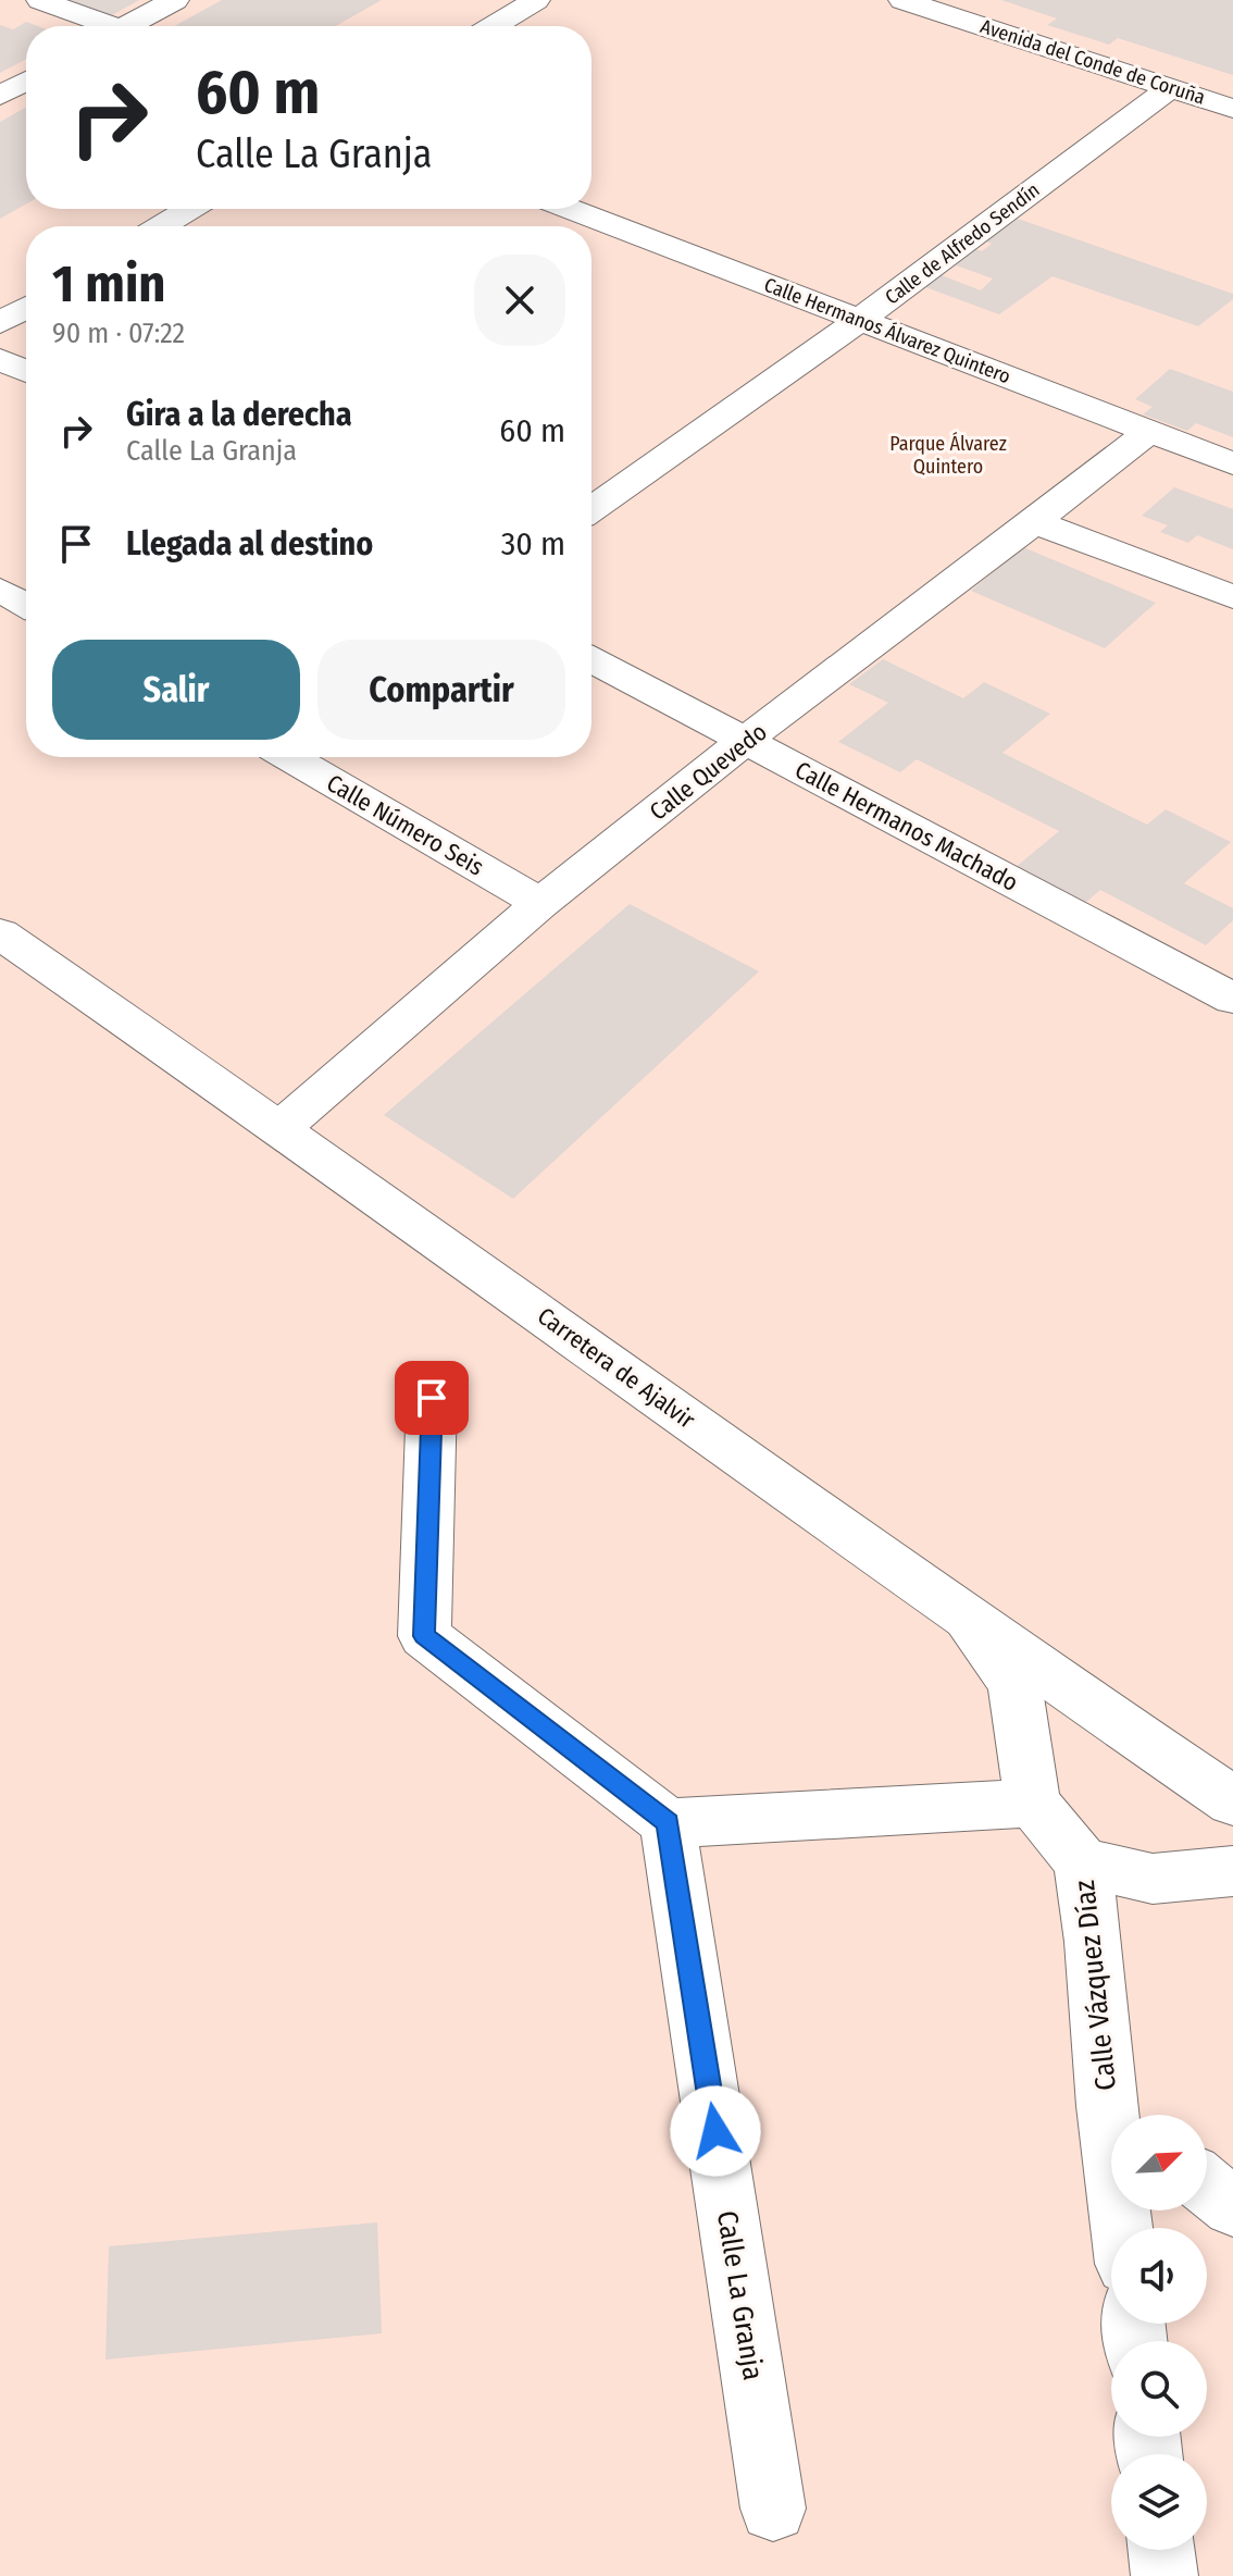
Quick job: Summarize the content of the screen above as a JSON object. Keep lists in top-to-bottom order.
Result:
{
  "streets": {
    "street": [
      "Avenida del Conde de Coruña",
      "Calle de Alfredo Sendín",
      "Calle Hermanos Álvarez Quintero",
      "Calle Quevedo",
      "Calle Número Seis",
      "Calle Hermanos Machado",
      "Carretera de Ajalvir",
      "Calle Vázquez Díaz",
      "Calle La Granja"
    ]
  },
  "crossings": [
    ["Avenida del Conde de Coruña", "Calle de Alfredo Sendín"],
    ["Calle de Alfredo Sendín", "Calle Hermanos Álvarez Quintero"],
    ["Calle Hermanos Álvarez Quintero", "Calle Quevedo"],
    ["Calle Quevedo", "Calle Número Seis"],
    ["Calle Quevedo", "Calle Hermanos Machado"],
    ["Calle Quevedo", "Carretera de Ajalvir"]
  ],
  "parks": ["Parque Álvarez Quintero"],
  "north": "top right",
  "page": {
    "turn": ["60 m", "Calle La Granja"],
    "heading": ["1 min", "90 m · 07:22"],
    "list": [
      {
        "name": "Gira a la derecha",
        "note": "Calle La Granja",
        "value": "60 m"
      },
      {
        "name": "Llegada al destino",
        "value": "30 m"
      }
    ],
    "buttons": ["Salir", "Compartir"]
  }
}
